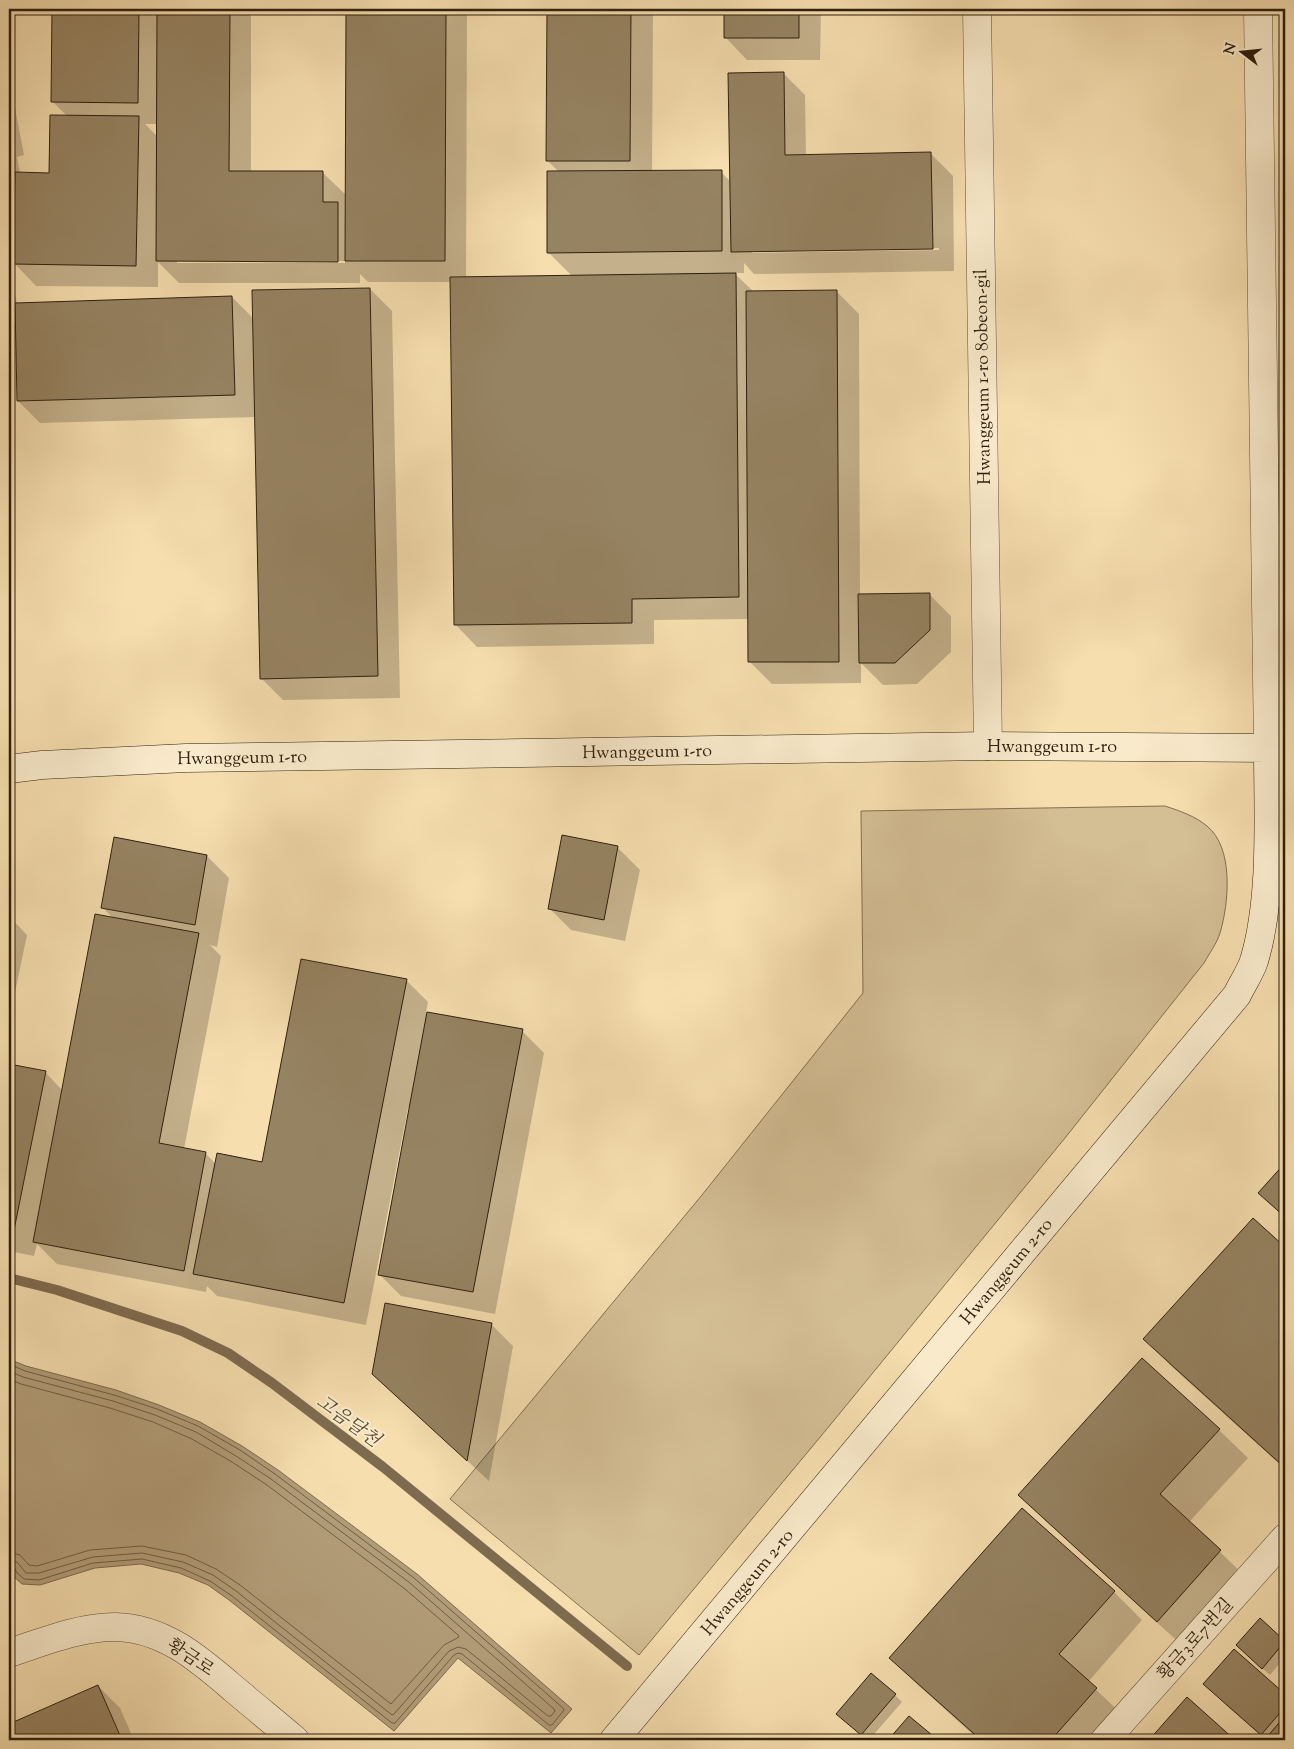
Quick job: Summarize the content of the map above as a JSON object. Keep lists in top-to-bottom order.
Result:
{
  "streets": {
    "street": [
      "Hwanggeum 1-ro 80beon-gil",
      "Hwanggeum 1-ro",
      "Hwanggeum 2-ro",
      "황금3로7번길",
      "황금로"
    ]
  },
  "crossings": [
    ["Hwanggeum 1-ro 80beon-gil", "Hwanggeum 1-ro"],
    ["Hwanggeum 1-ro", "Hwanggeum 2-ro"]
  ],
  "water": ["고음달천"],
  "north": "left"
}
